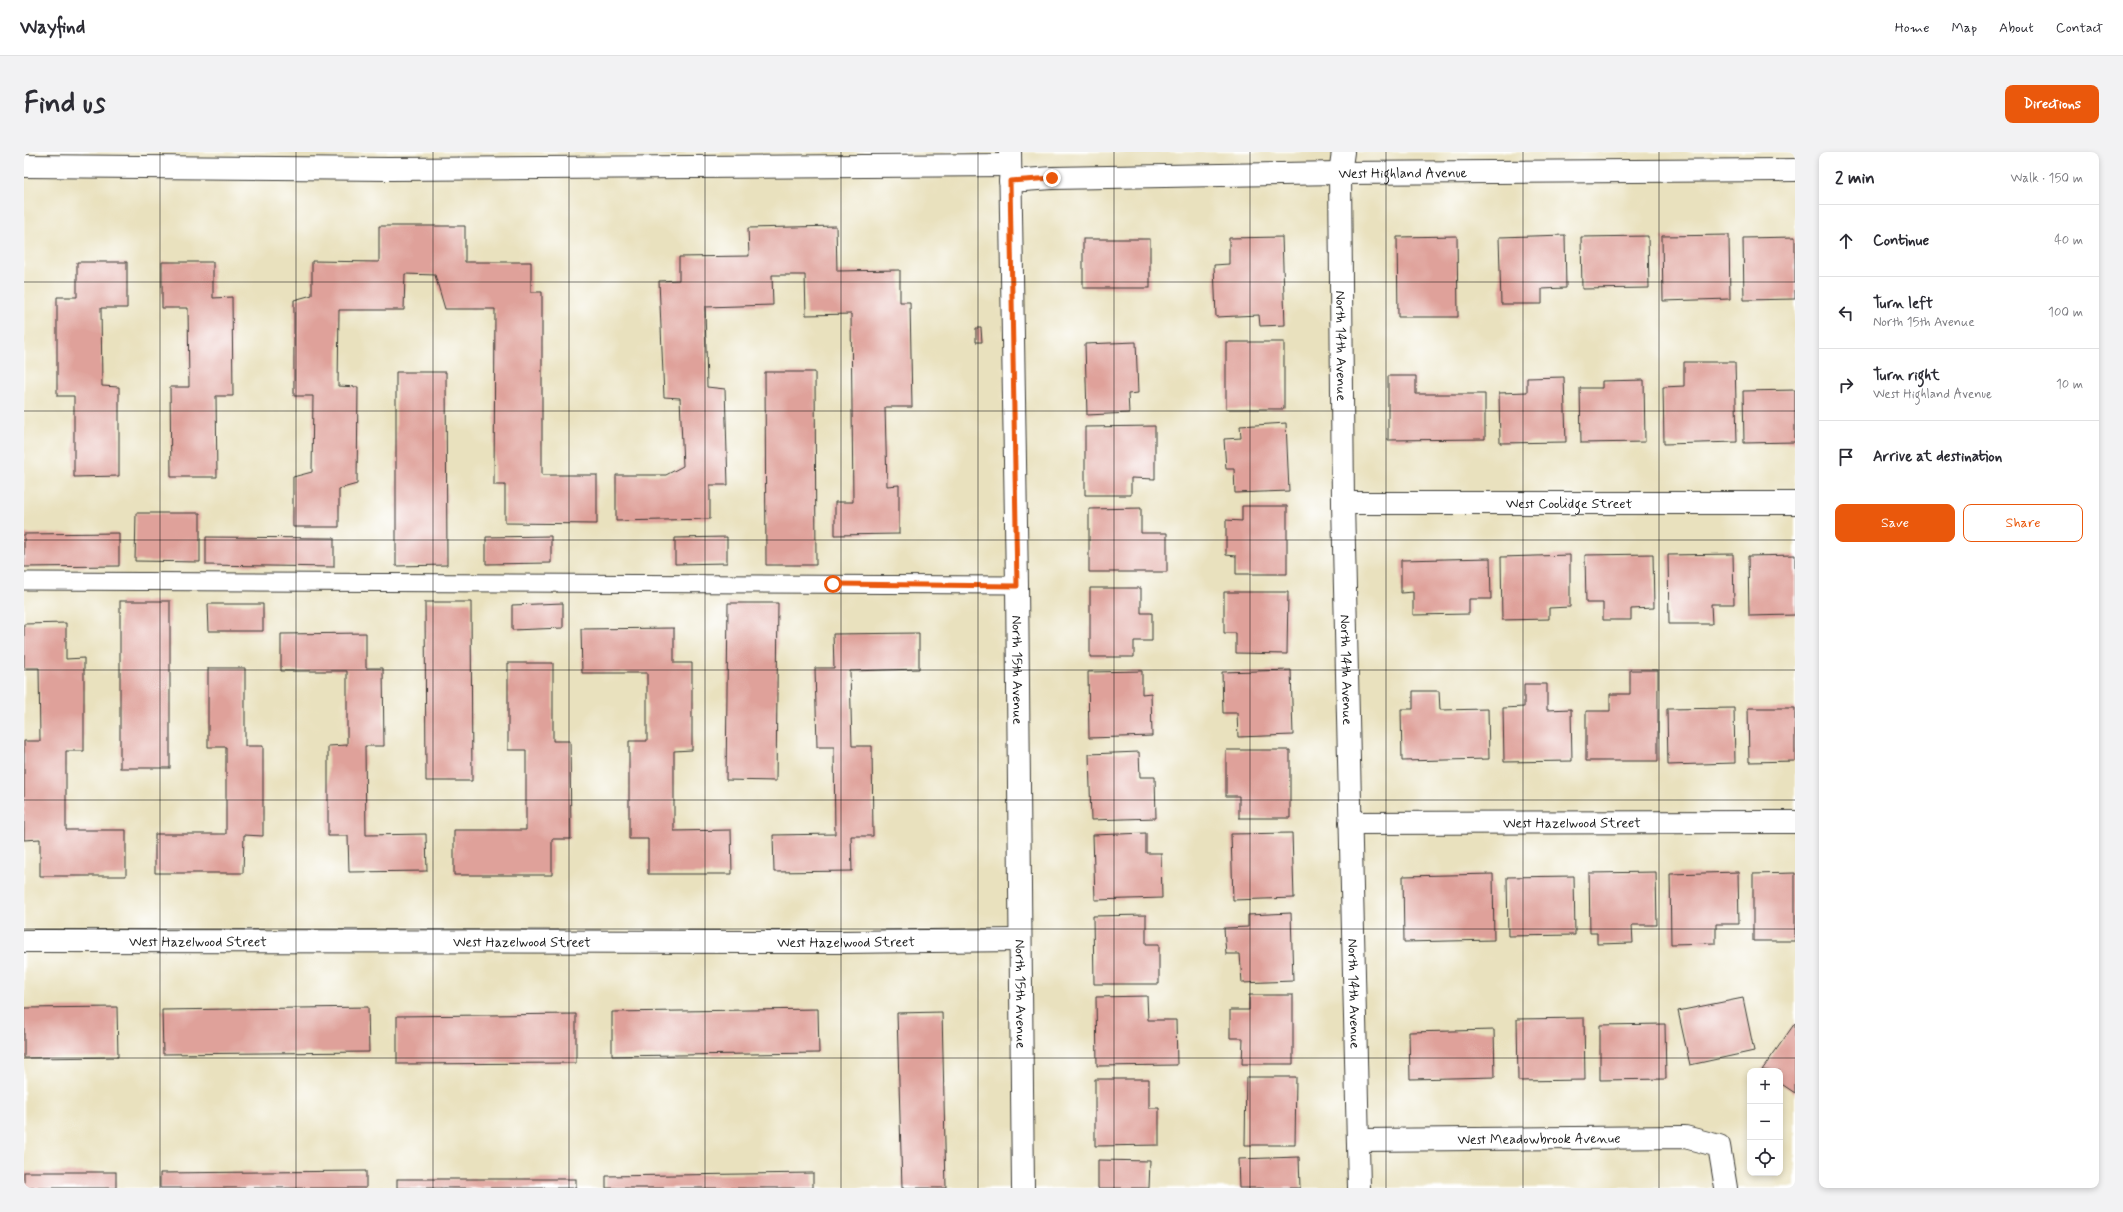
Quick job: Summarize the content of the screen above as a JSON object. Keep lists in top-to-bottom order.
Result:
{
  "streets": {
    "street": [
      "West Highland Avenue",
      "North 14th Avenue",
      "West Coolidge Street",
      "North 15th Avenue",
      "West Hazelwood Street",
      "West Meadowbrook Avenue"
    ]
  },
  "crossings": [
    ["West Highland Avenue", "North 14th Avenue"],
    ["West Highland Avenue", "North 15th Avenue"],
    ["North 14th Avenue", "West Coolidge Street"],
    ["North 14th Avenue", "West Hazelwood Street"],
    ["North 14th Avenue", "West Meadowbrook Avenue"],
    ["North 15th Avenue", "West Hazelwood Street"]
  ],
  "page": {
    "header": "Wayfind",
    "nav": [
      "Home",
      "Map",
      "About",
      "Contact"
    ],
    "buttons": [
      "Directions",
      ["Save", "Share"]
    ],
    "title": "Find us",
    "heading": ["2 min", "Walk · 150 m"],
    "list": [
      ["Continue", "40 m"],
      ["Turn left", "North 15th Avenue", "100 m"],
      ["Turn right", "West Highland Avenue", "10 m"],
      "Arrive at destination"
    ],
    "map_buttons": ["+", "−"]
  }
}
